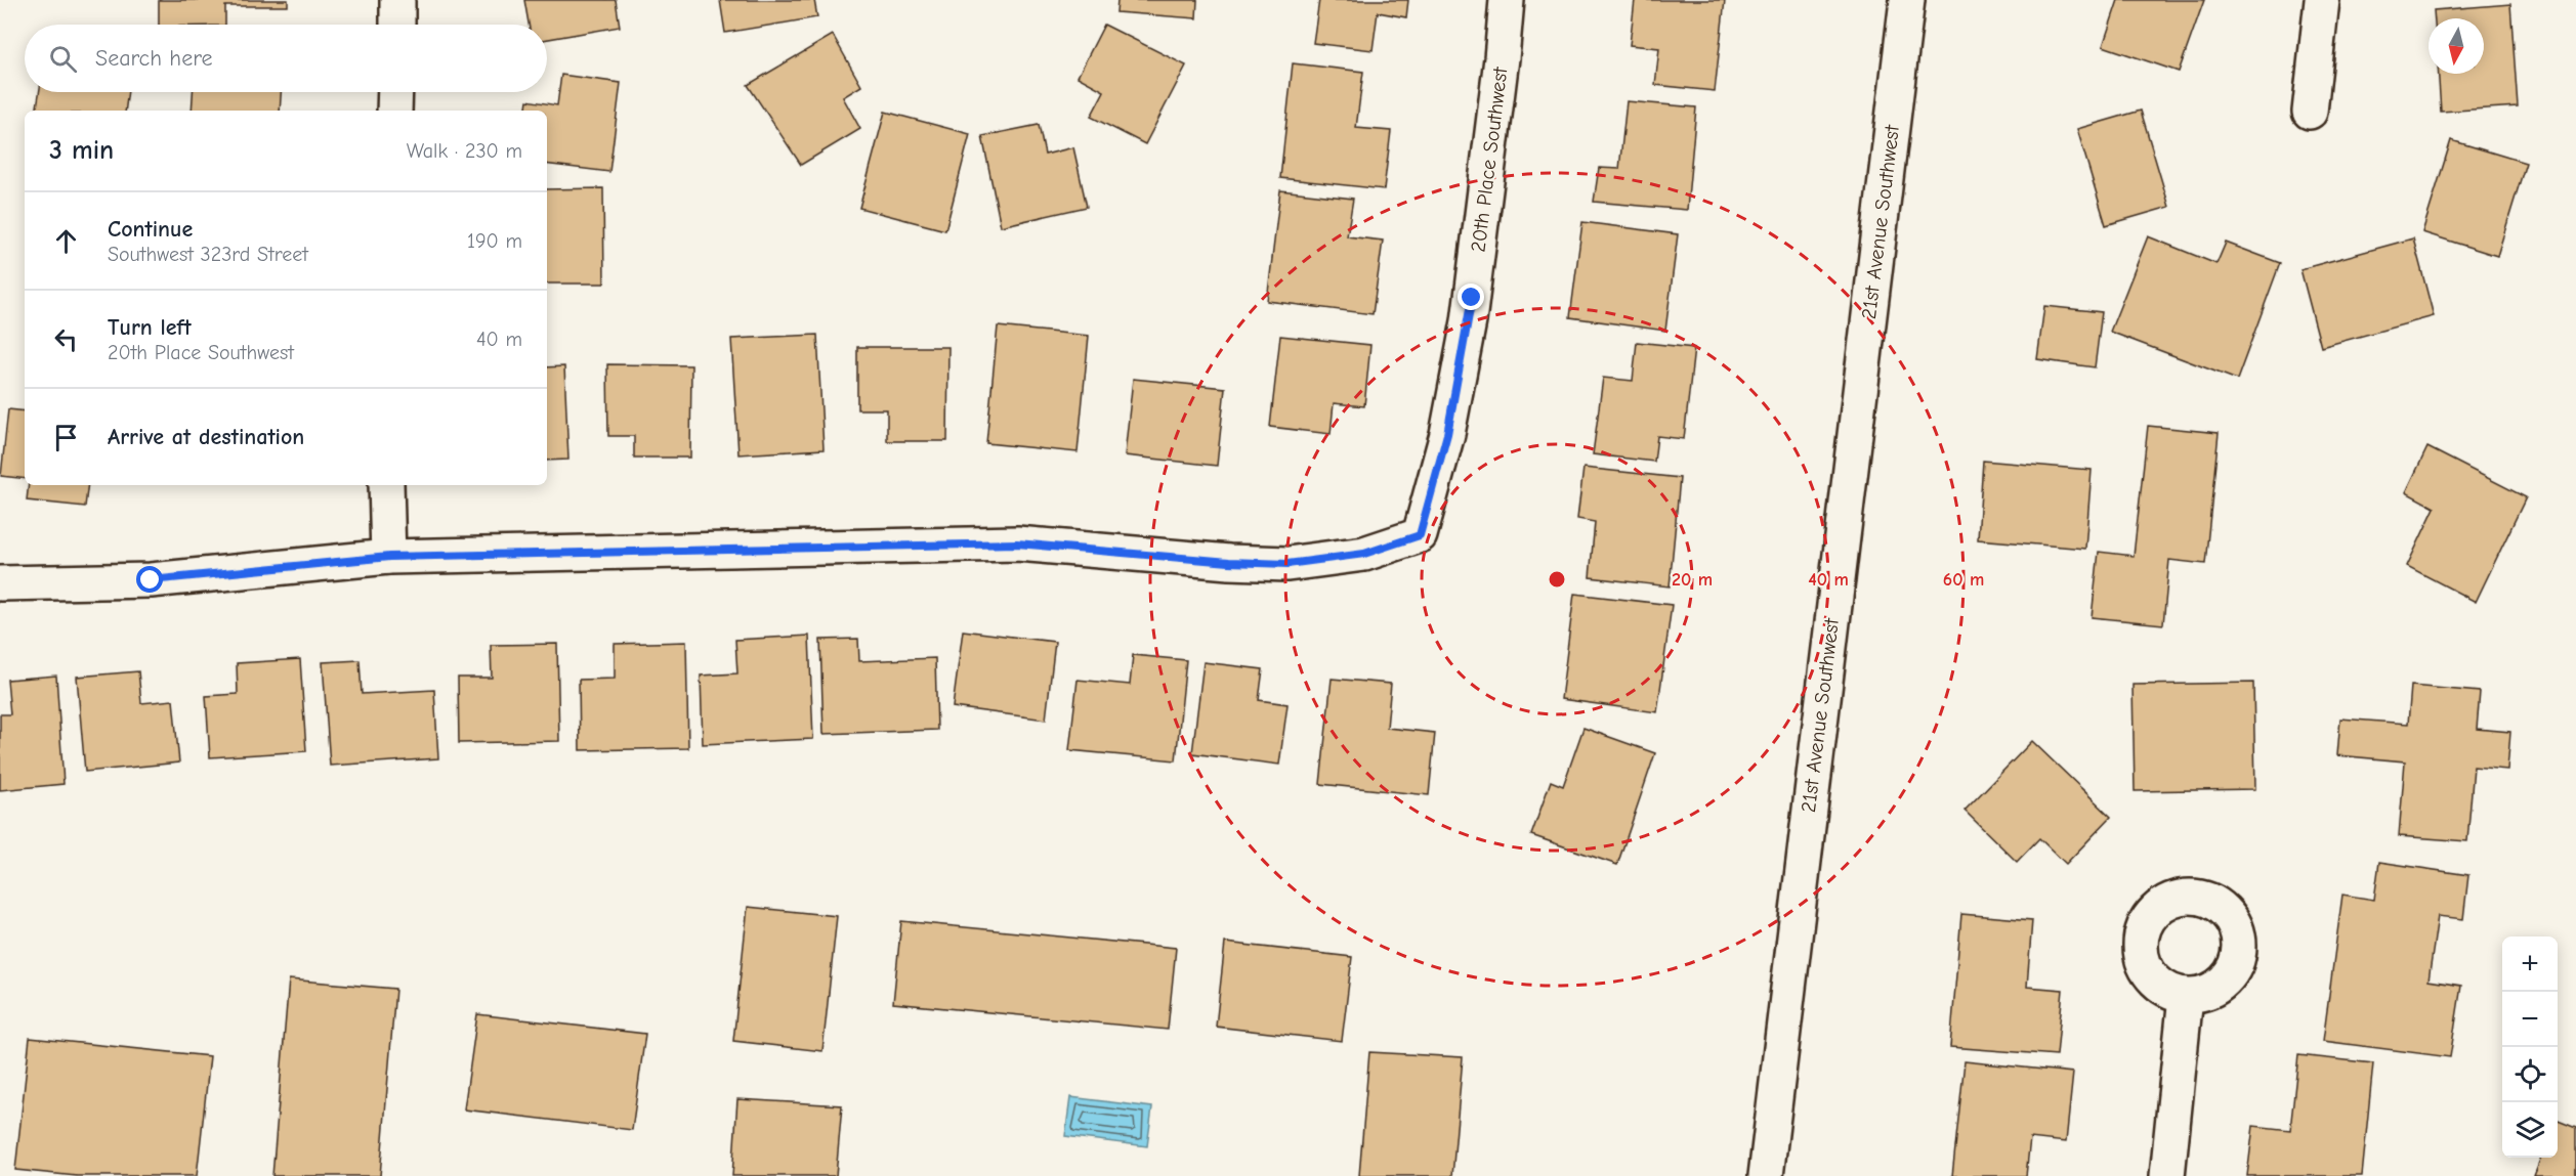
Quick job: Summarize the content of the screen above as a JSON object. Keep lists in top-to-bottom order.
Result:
{
  "streets": {
    "street": ["20th Place Southwest", "21st Avenue Southwest"]
  },
  "north": "bottom",
  "page": {
    "search": "Search here",
    "heading": ["3 min", "Walk · 230 m"],
    "list": [
      ["Continue", "Southwest 323rd Street", "190 m"],
      ["Turn left", "20th Place Southwest", "40 m"],
      "Arrive at destination"
    ],
    "map_buttons": ["+", "−"]
  },
  "rings": ["20 m", "40 m", "60 m"]
}
